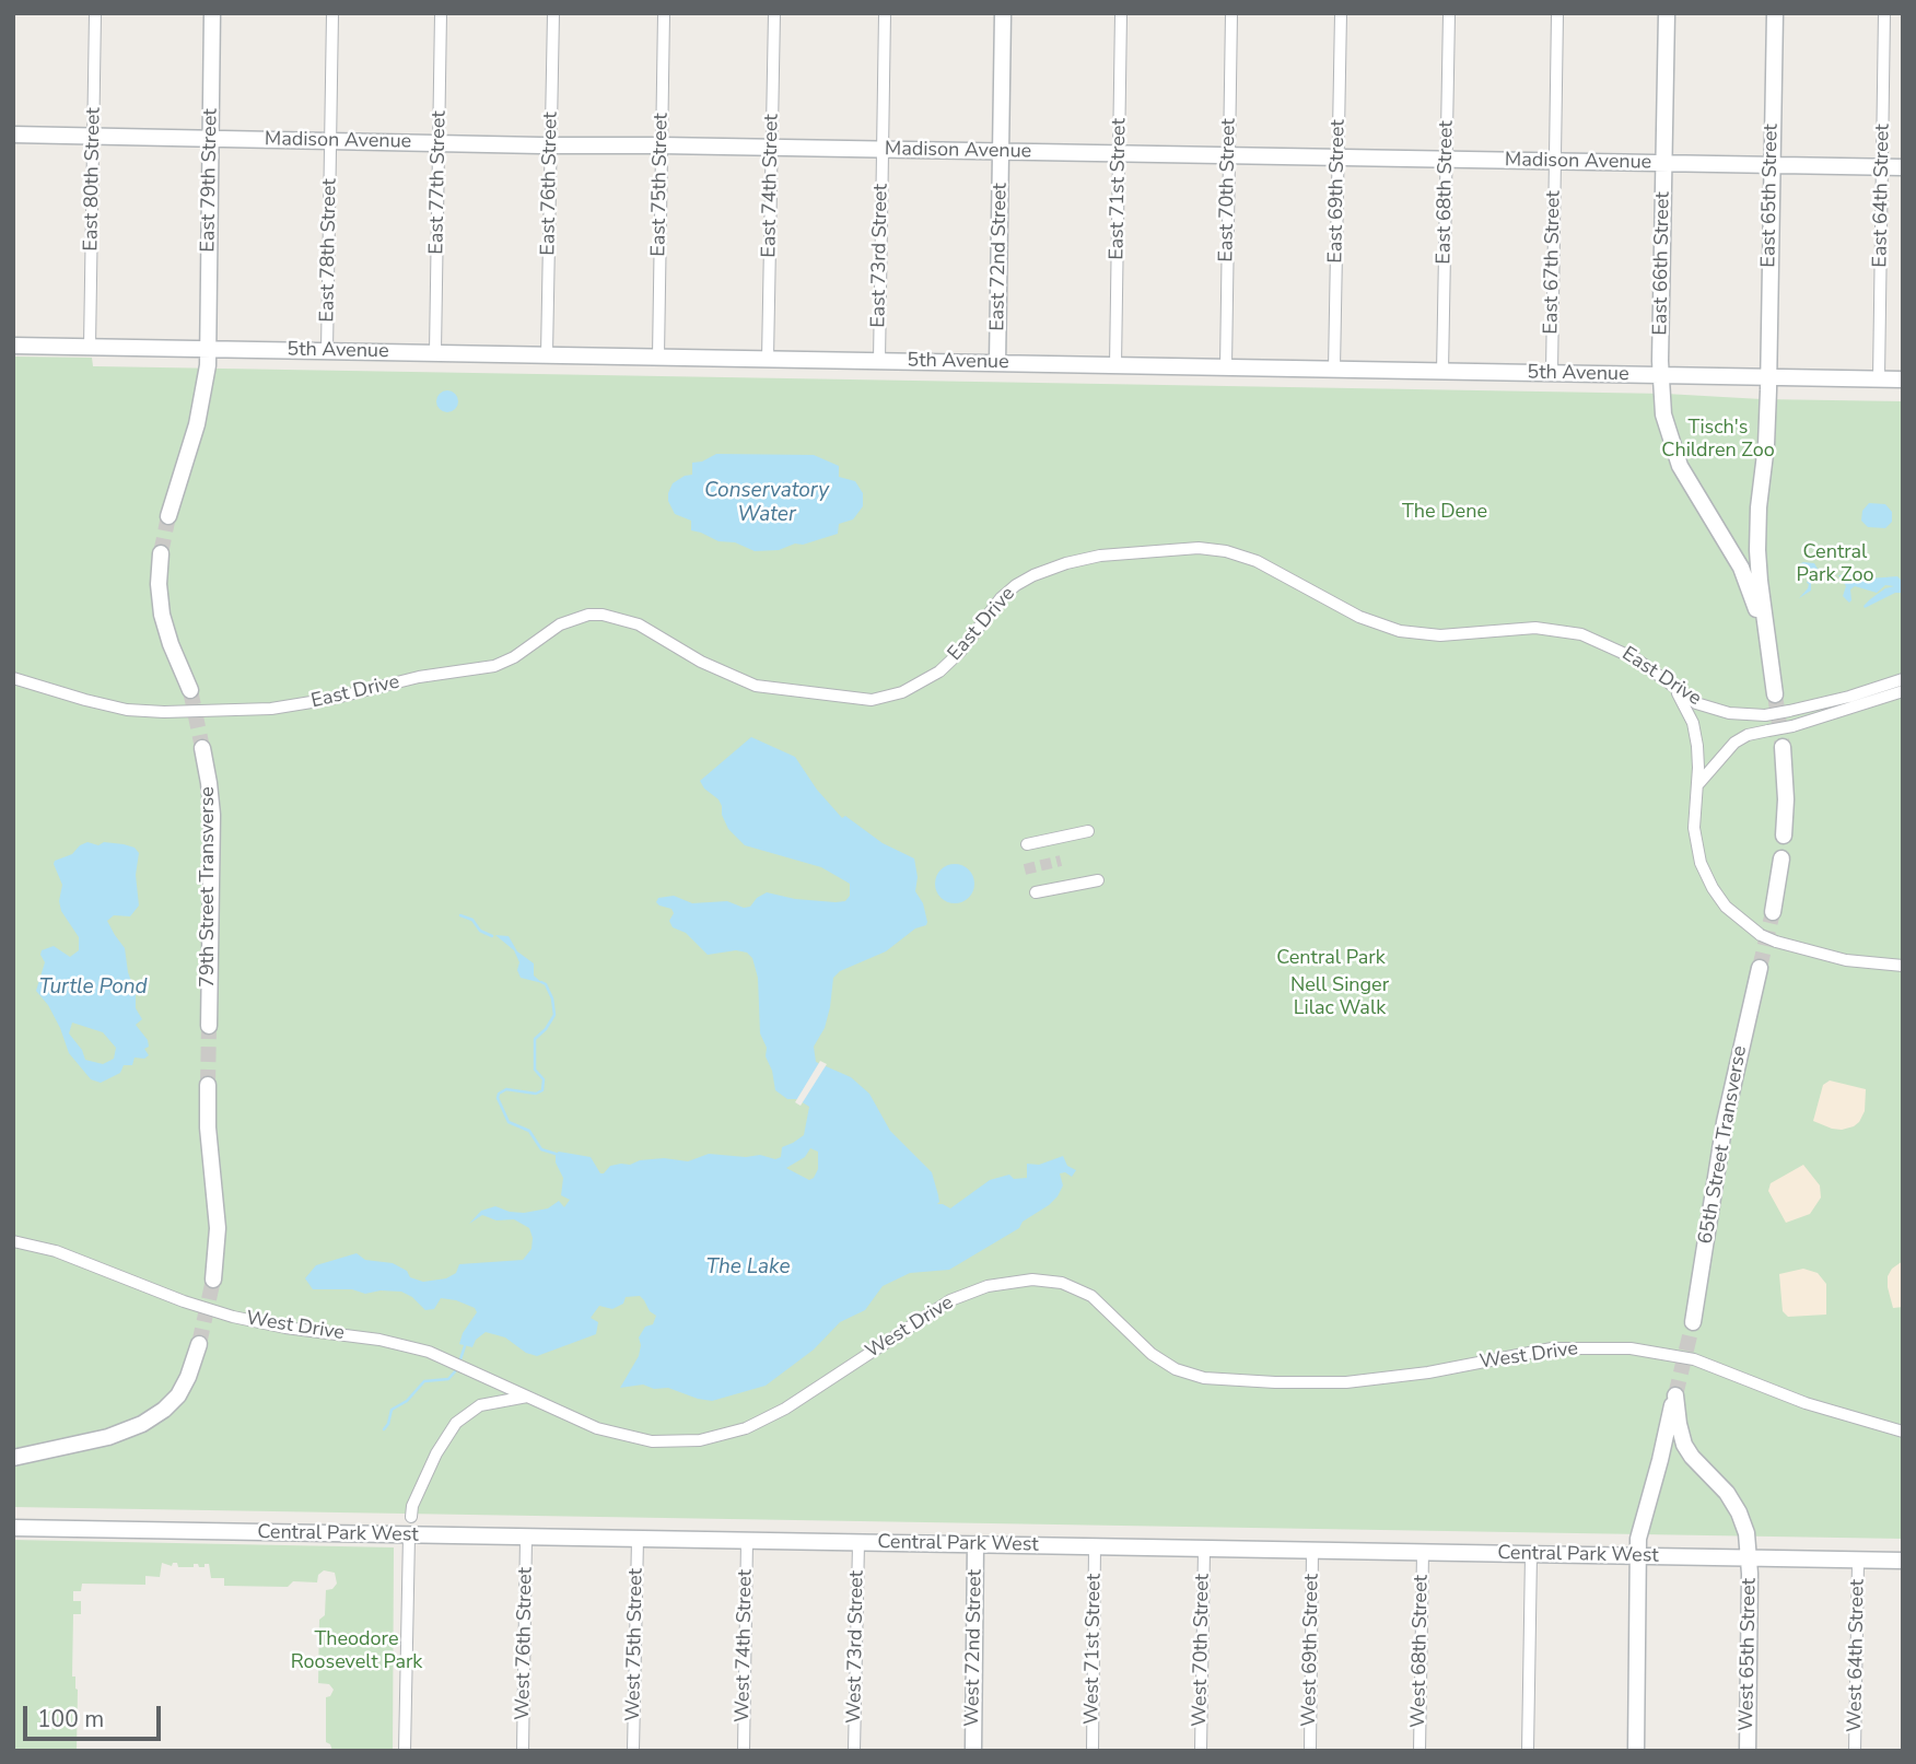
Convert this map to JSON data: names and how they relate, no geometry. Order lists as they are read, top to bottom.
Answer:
{
  "streets": {
    "main road": [
      "Madison Avenue",
      "East 79th Street",
      "East 65th Street",
      "East 72nd Street",
      "East 66th Street",
      "5th Avenue",
      "79th Street Transverse",
      "65th Street Transverse",
      "Central Park West",
      "West 72nd Street",
      "West 65th Street"
    ],
    "street": [
      "East 80th Street",
      "East 77th Street",
      "East 76th Street",
      "East 75th Street",
      "East 74th Street",
      "East 71st Street",
      "East 70th Street",
      "East 69th Street",
      "East 68th Street",
      "East 64th Street",
      "East 78th Street",
      "East 73rd Street",
      "East 67th Street",
      "East Drive",
      "West Drive",
      "West 76th Street",
      "West 75th Street",
      "West 74th Street",
      "West 73rd Street",
      "West 71st Street",
      "West 70th Street",
      "West 69th Street",
      "West 68th Street",
      "West 64th Street"
    ]
  },
  "crossings": [
    ["Madison Avenue", "East 80th Street"],
    ["Madison Avenue", "East 79th Street"],
    ["Madison Avenue", "East 77th Street"],
    ["Madison Avenue", "East 76th Street"],
    ["Madison Avenue", "East 75th Street"],
    ["Madison Avenue", "East 74th Street"],
    ["Madison Avenue", "East 71st Street"],
    ["Madison Avenue", "East 70th Street"],
    ["Madison Avenue", "East 69th Street"],
    ["Madison Avenue", "East 68th Street"],
    ["Madison Avenue", "East 65th Street"],
    ["Madison Avenue", "East 64th Street"],
    ["Madison Avenue", "East 78th Street"],
    ["Madison Avenue", "East 73rd Street"],
    ["Madison Avenue", "East 72nd Street"],
    ["Madison Avenue", "East 67th Street"],
    ["Madison Avenue", "East 66th Street"],
    ["East 80th Street", "5th Avenue"],
    ["East 79th Street", "5th Avenue"],
    ["East 77th Street", "5th Avenue"],
    ["East 76th Street", "5th Avenue"],
    ["East 75th Street", "5th Avenue"],
    ["East 74th Street", "5th Avenue"],
    ["East 71st Street", "5th Avenue"],
    ["East 70th Street", "5th Avenue"],
    ["East 69th Street", "5th Avenue"],
    ["East 68th Street", "5th Avenue"],
    ["East 65th Street", "5th Avenue"],
    ["East 64th Street", "5th Avenue"],
    ["East 78th Street", "5th Avenue"],
    ["East 73rd Street", "5th Avenue"],
    ["East 72nd Street", "5th Avenue"],
    ["East 67th Street", "5th Avenue"],
    ["East 66th Street", "5th Avenue"],
    ["Central Park West", "West 76th Street"],
    ["Central Park West", "West 75th Street"],
    ["Central Park West", "West 74th Street"],
    ["Central Park West", "West 73rd Street"],
    ["Central Park West", "West 72nd Street"],
    ["Central Park West", "West 71st Street"],
    ["Central Park West", "West 70th Street"],
    ["Central Park West", "West 69th Street"],
    ["Central Park West", "West 68th Street"],
    ["Central Park West", "West 65th Street"],
    ["Central Park West", "West 64th Street"]
  ],
  "water": ["Conservatory Water", "Turtle Pond", "The Lake"],
  "parks": [
    "Tisch's Children Zoo",
    "The Dene",
    "Central Park Zoo",
    "Central Park",
    "Nell Singer Lilac Walk",
    "Theodore Roosevelt Park"
  ],
  "scale_bar": "100 m"
}
